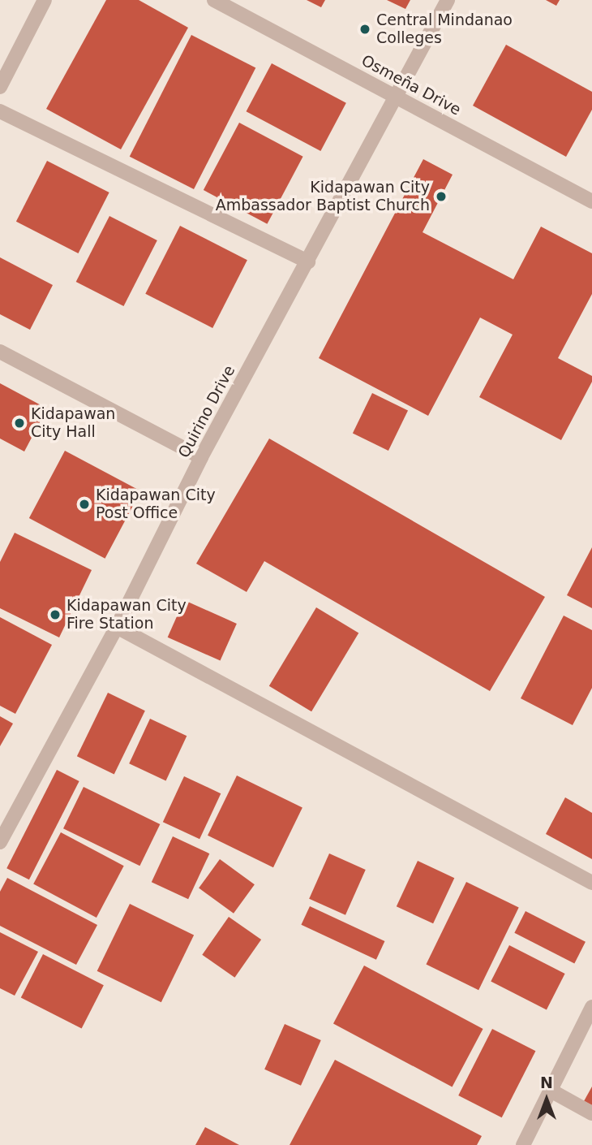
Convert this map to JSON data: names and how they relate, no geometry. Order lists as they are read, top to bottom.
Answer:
{
  "streets": {
    "street": ["Osmeña Drive", "Quirino Drive"]
  },
  "crossings": [
    ["Osmeña Drive", "Quirino Drive"]
  ],
  "places": [
    "Central Mindanao Colleges",
    "Kidapawan City Ambassador Baptist Church",
    "Kidapawan City Hall",
    "Kidapawan City Post Office",
    "Kidapawan City Fire Station"
  ],
  "north": "top"
}
